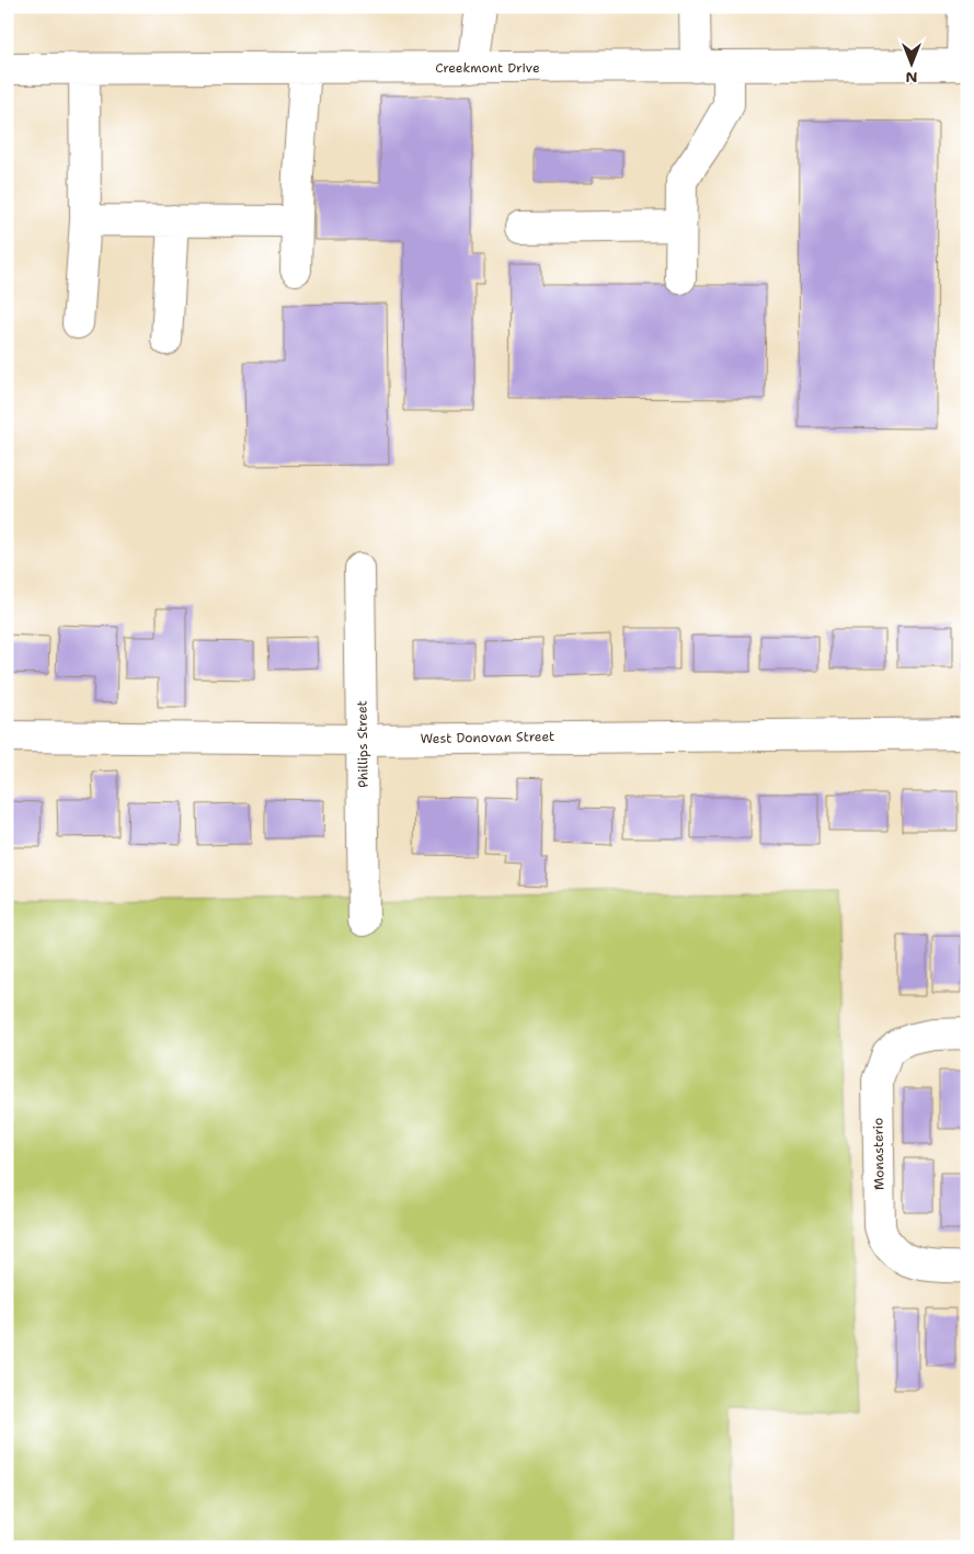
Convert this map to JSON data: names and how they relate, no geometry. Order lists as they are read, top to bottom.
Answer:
{
  "streets": {
    "street": [
      "Creekmont Drive",
      "West Donovan Street",
      "Phillips Street",
      "Monasterio"
    ]
  },
  "crossings": [
    ["West Donovan Street", "Phillips Street"]
  ],
  "north": "bottom"
}
